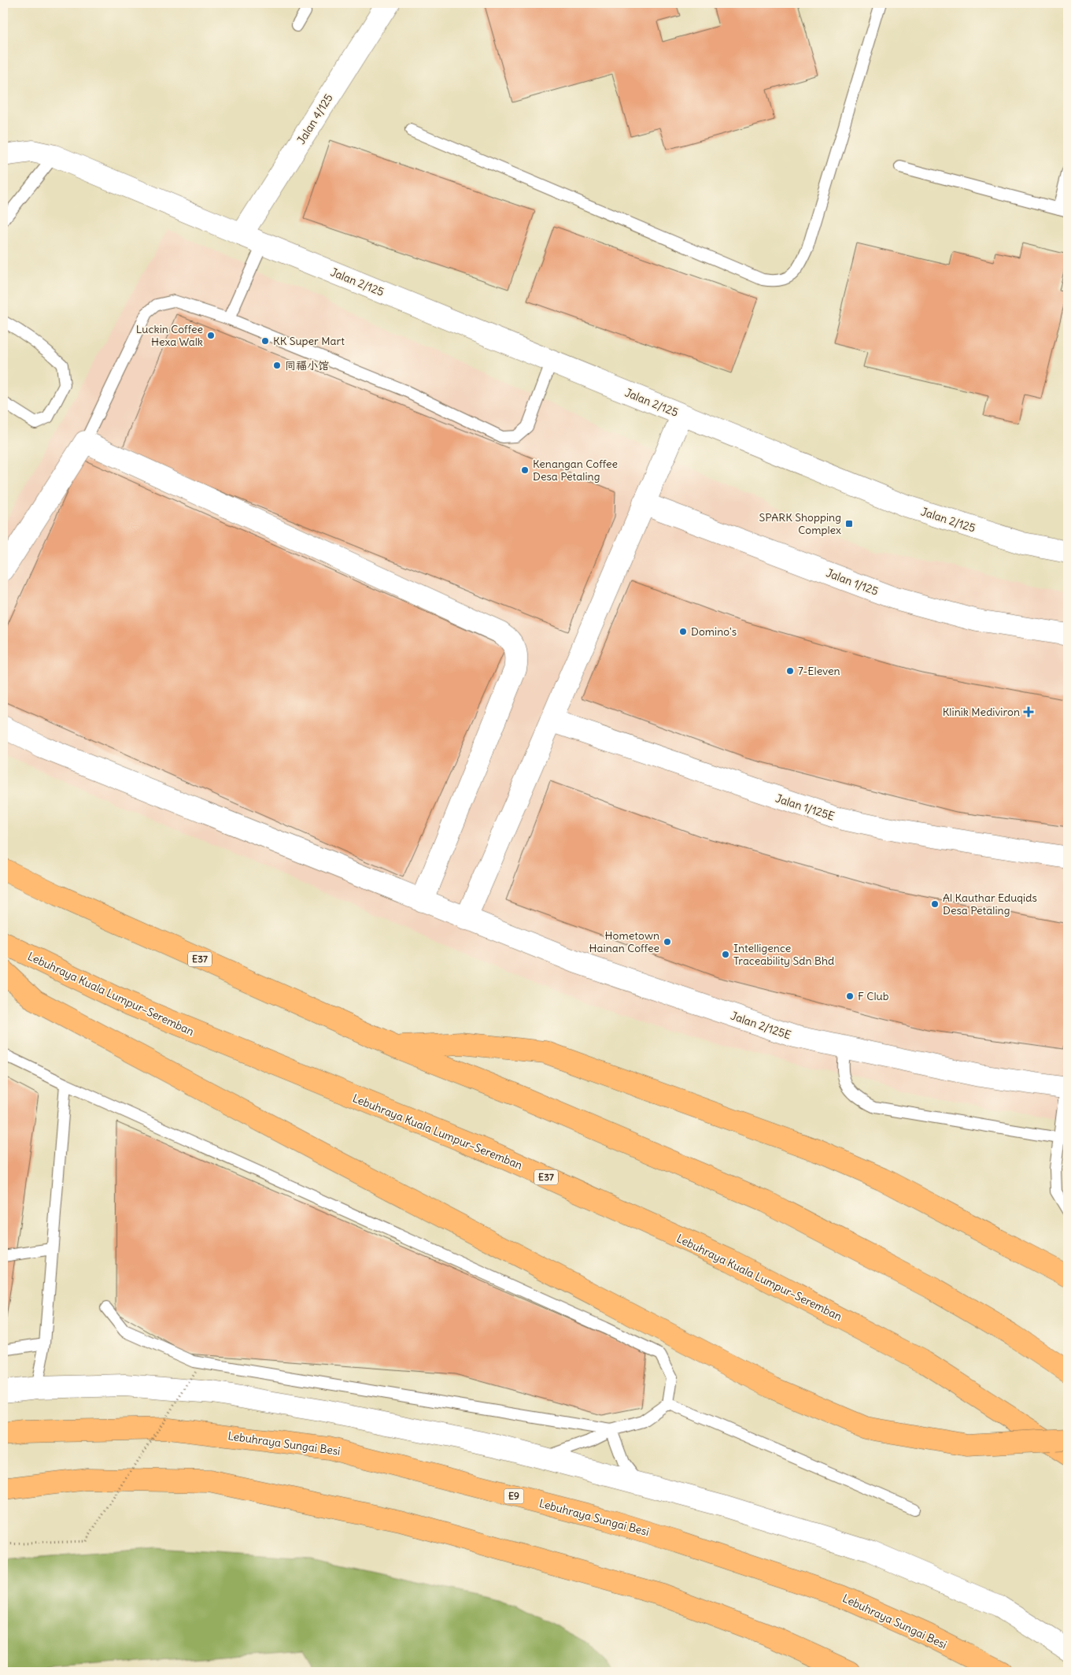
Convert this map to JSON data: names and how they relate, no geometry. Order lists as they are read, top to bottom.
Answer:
{
  "streets": {
    "highway": [
      "E37",
      "Lebuhraya Kuala Lumpur–Seremban",
      "Lebuhraya Sungai Besi",
      "E9"
    ],
    "street": [
      "Jalan 4/125",
      "Jalan 2/125",
      "Jalan 1/125",
      "Jalan 1/125E",
      "Jalan 2/125E"
    ]
  },
  "crossings": [
    ["Jalan 4/125", "Jalan 2/125"]
  ],
  "places": {
    "other": [
      "Luckin Coffee Hexa Walk",
      "KK Super Mart",
      "同福小馆",
      "Kenangan Coffee Desa Petaling",
      "Domino's",
      "7-Eleven",
      "Al Kauthar Eduqids Desa Petaling",
      "Hometown Hainan Coffee",
      "Intelligence Traceability Sdn Bhd",
      "F Club"
    ],
    "transit": ["SPARK Shopping Complex"],
    "health": ["Klinik Mediviron"]
  }
}
